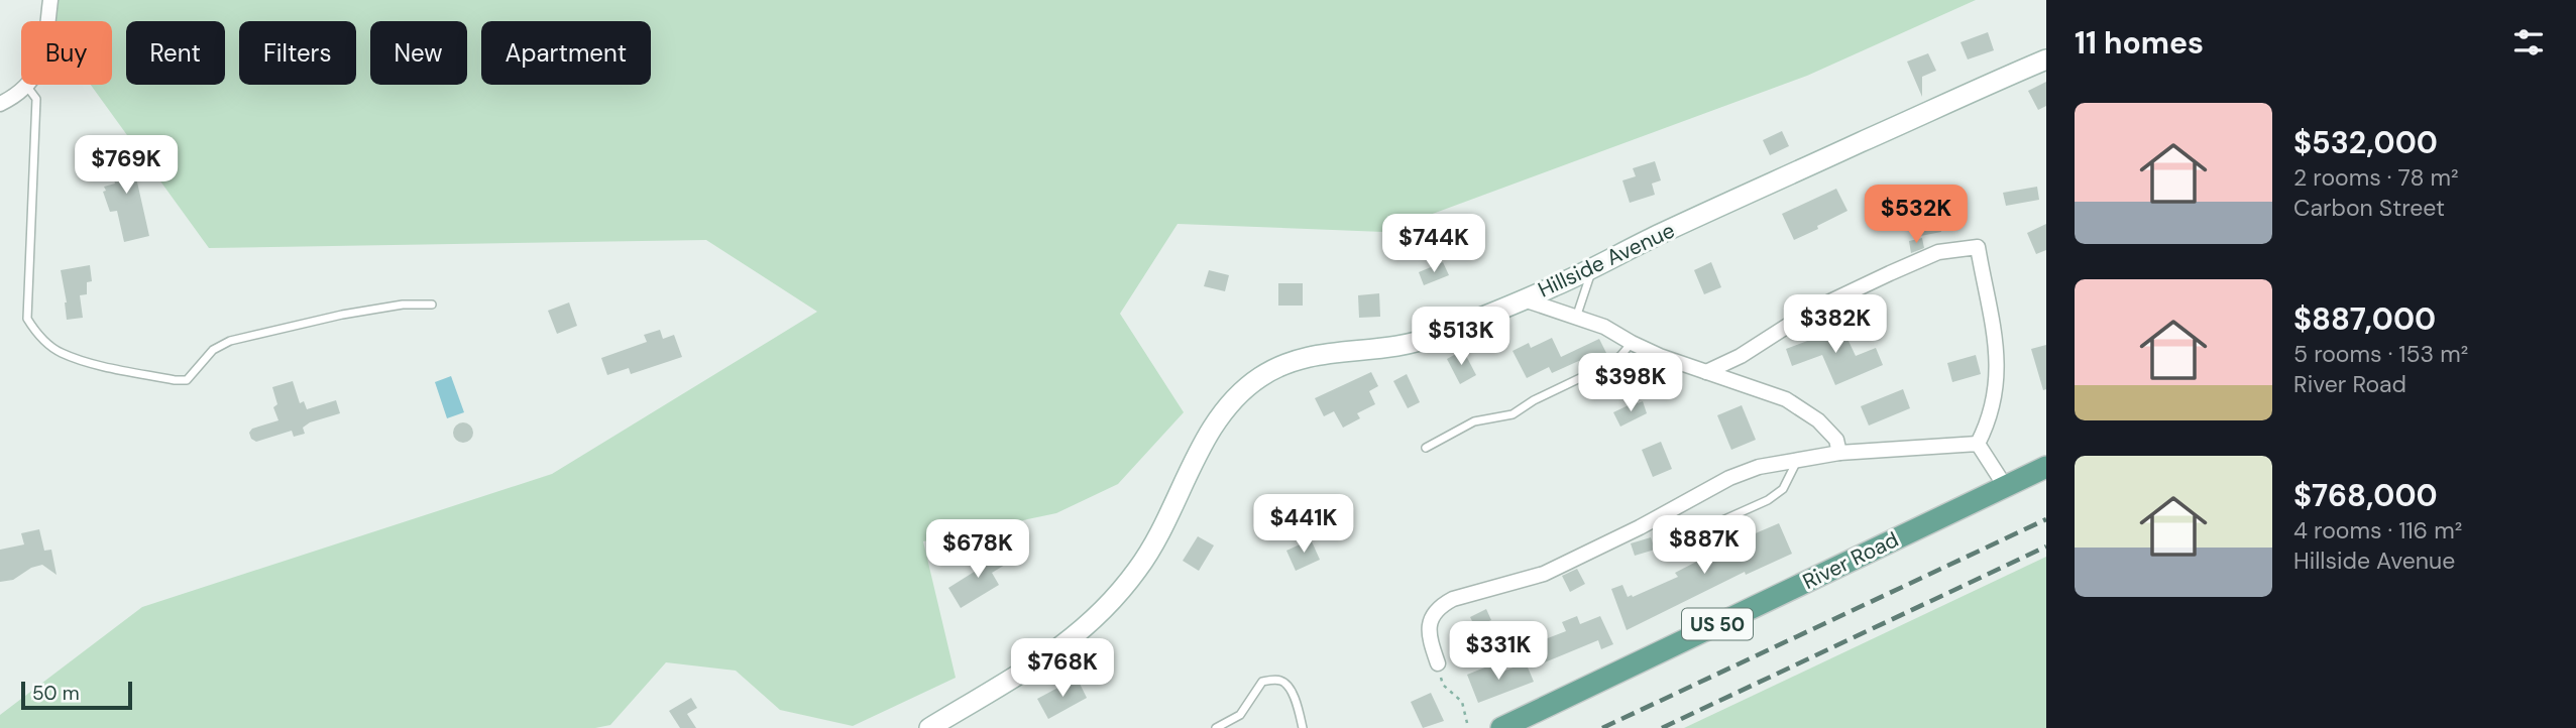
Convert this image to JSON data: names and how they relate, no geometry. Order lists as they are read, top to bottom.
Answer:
{
  "streets": {
    "main road": ["River Road", "US 50"],
    "street": ["Hillside Avenue"]
  },
  "scale_bar": "50 m",
  "page": {
    "heading": "11 homes",
    "chip": [
      "Buy",
      "Rent",
      "Filters",
      "New",
      "Apartment"
    ],
    "list": [
      {
        "name": "$532,000",
        "note": "2 rooms · 78 m² · Carbon Street"
      },
      {
        "name": "$887,000",
        "note": "5 rooms · 153 m² · River Road"
      },
      {
        "name": "$768,000",
        "note": "4 rooms · 116 m² · Hillside Avenue"
      }
    ],
    "price": [
      "$769K",
      "$532K",
      "$744K",
      "$382K",
      "$513K",
      "$398K",
      "$441K",
      "$887K",
      "$678K",
      "$331K",
      "$768K"
    ],
    "scale": "50 m"
  }
}
